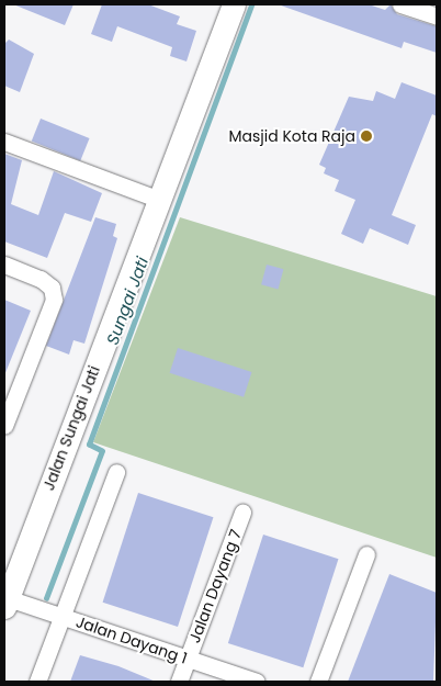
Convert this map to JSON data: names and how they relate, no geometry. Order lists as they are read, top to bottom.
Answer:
{
  "streets": {
    "main road": ["Jalan Sungai Jati"],
    "street": ["Jalan Dayang 7", "Jalan Dayang 1"]
  },
  "crossings": [
    ["Jalan Sungai Jati", "Jalan Dayang 1"],
    ["Jalan Dayang 7", "Jalan Dayang 1"]
  ],
  "water": ["Sungai Jati"],
  "places": ["Masjid Kota Raja"]
}
